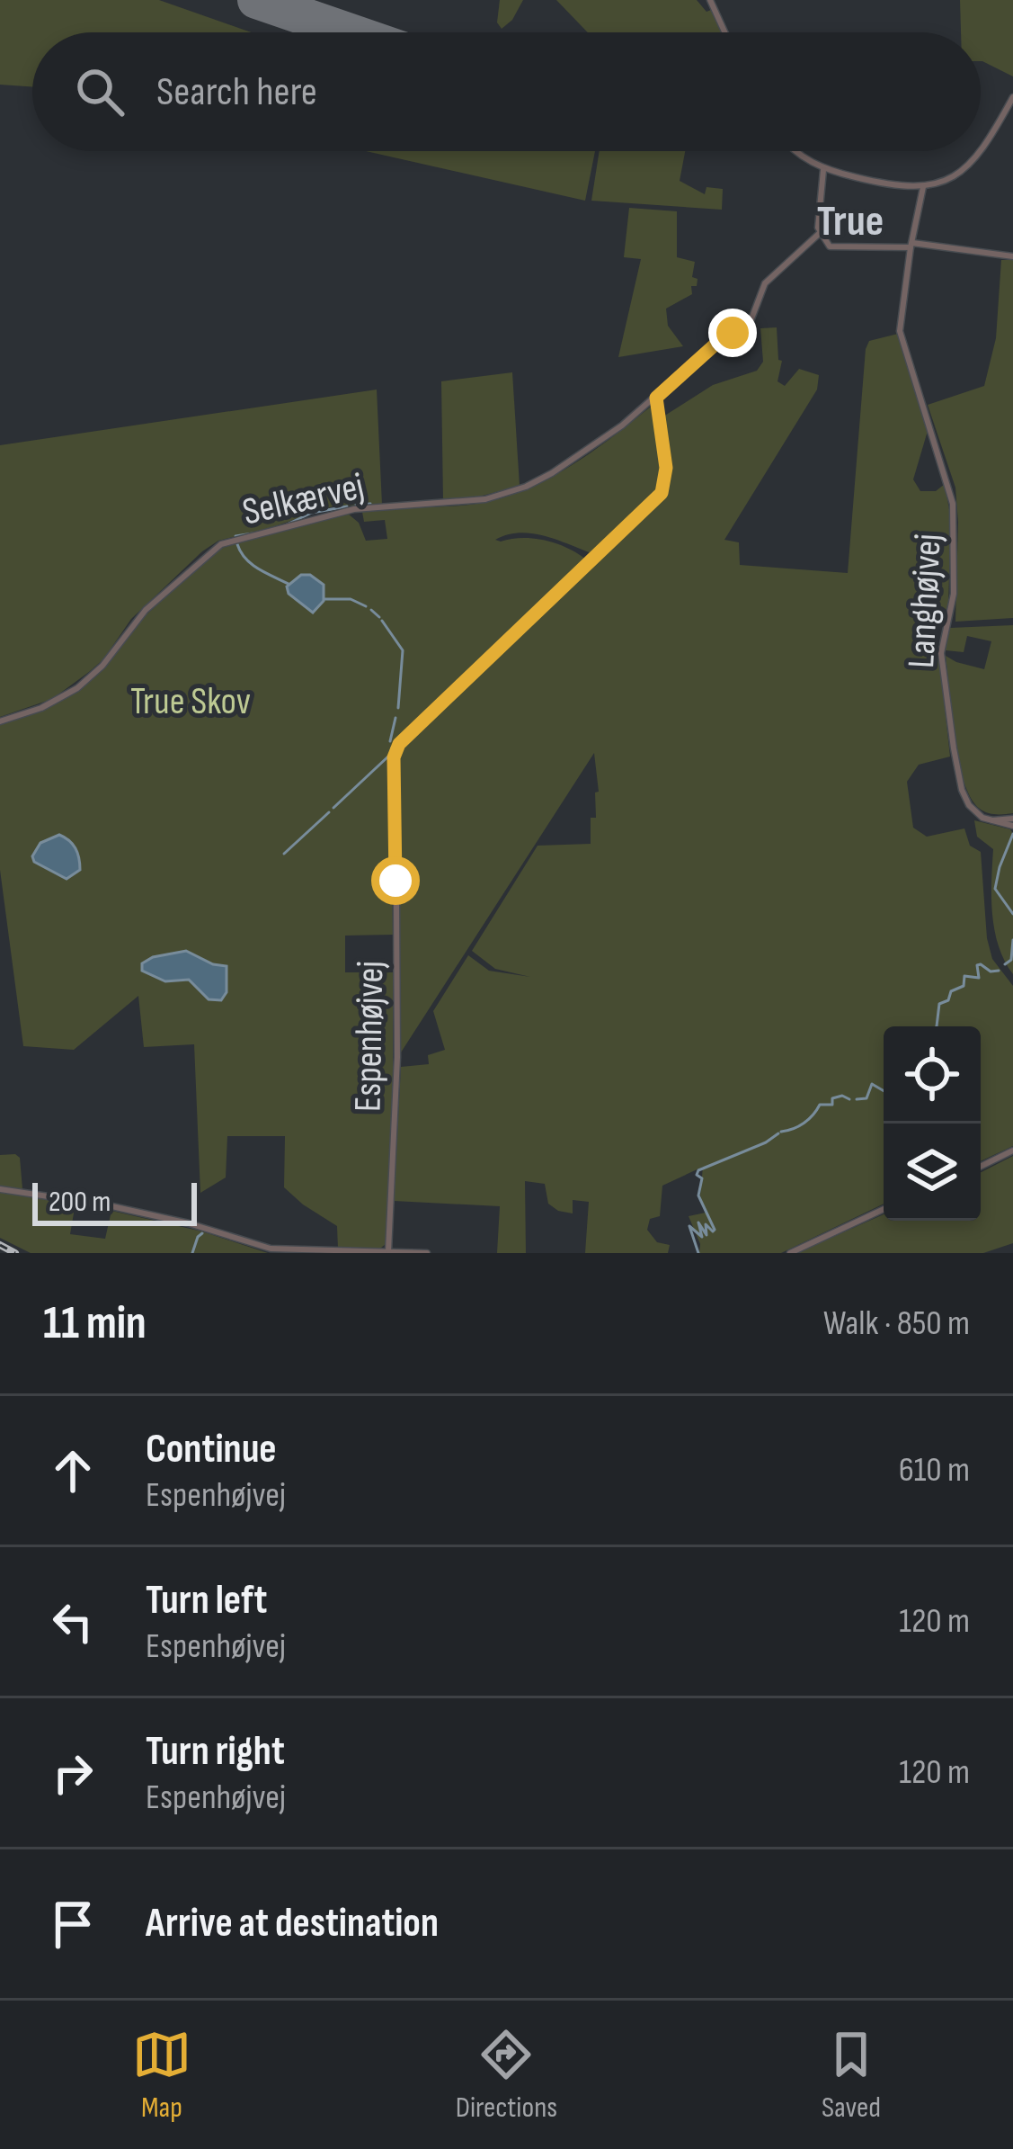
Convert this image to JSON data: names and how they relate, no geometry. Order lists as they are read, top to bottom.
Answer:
{
  "streets": {
    "street": ["Selkærvej", "Langhøjvej", "Espenhøjvej"]
  },
  "crossings": [
    ["Selkærvej", "Espenhøjvej"]
  ],
  "districts": ["True"],
  "parks": ["True Skov"],
  "scale_bar": "200 m",
  "page": {
    "search": "Search here",
    "scale": "200 m",
    "heading": ["11 min", "Walk · 850 m"],
    "list": [
      ["Continue", "Espenhøjvej", "610 m"],
      ["Turn left", "Espenhøjvej", "120 m"],
      ["Turn right", "Espenhøjvej", "120 m"],
      "Arrive at destination"
    ],
    "nav": ["Map", "Directions", "Saved"]
  }
}
